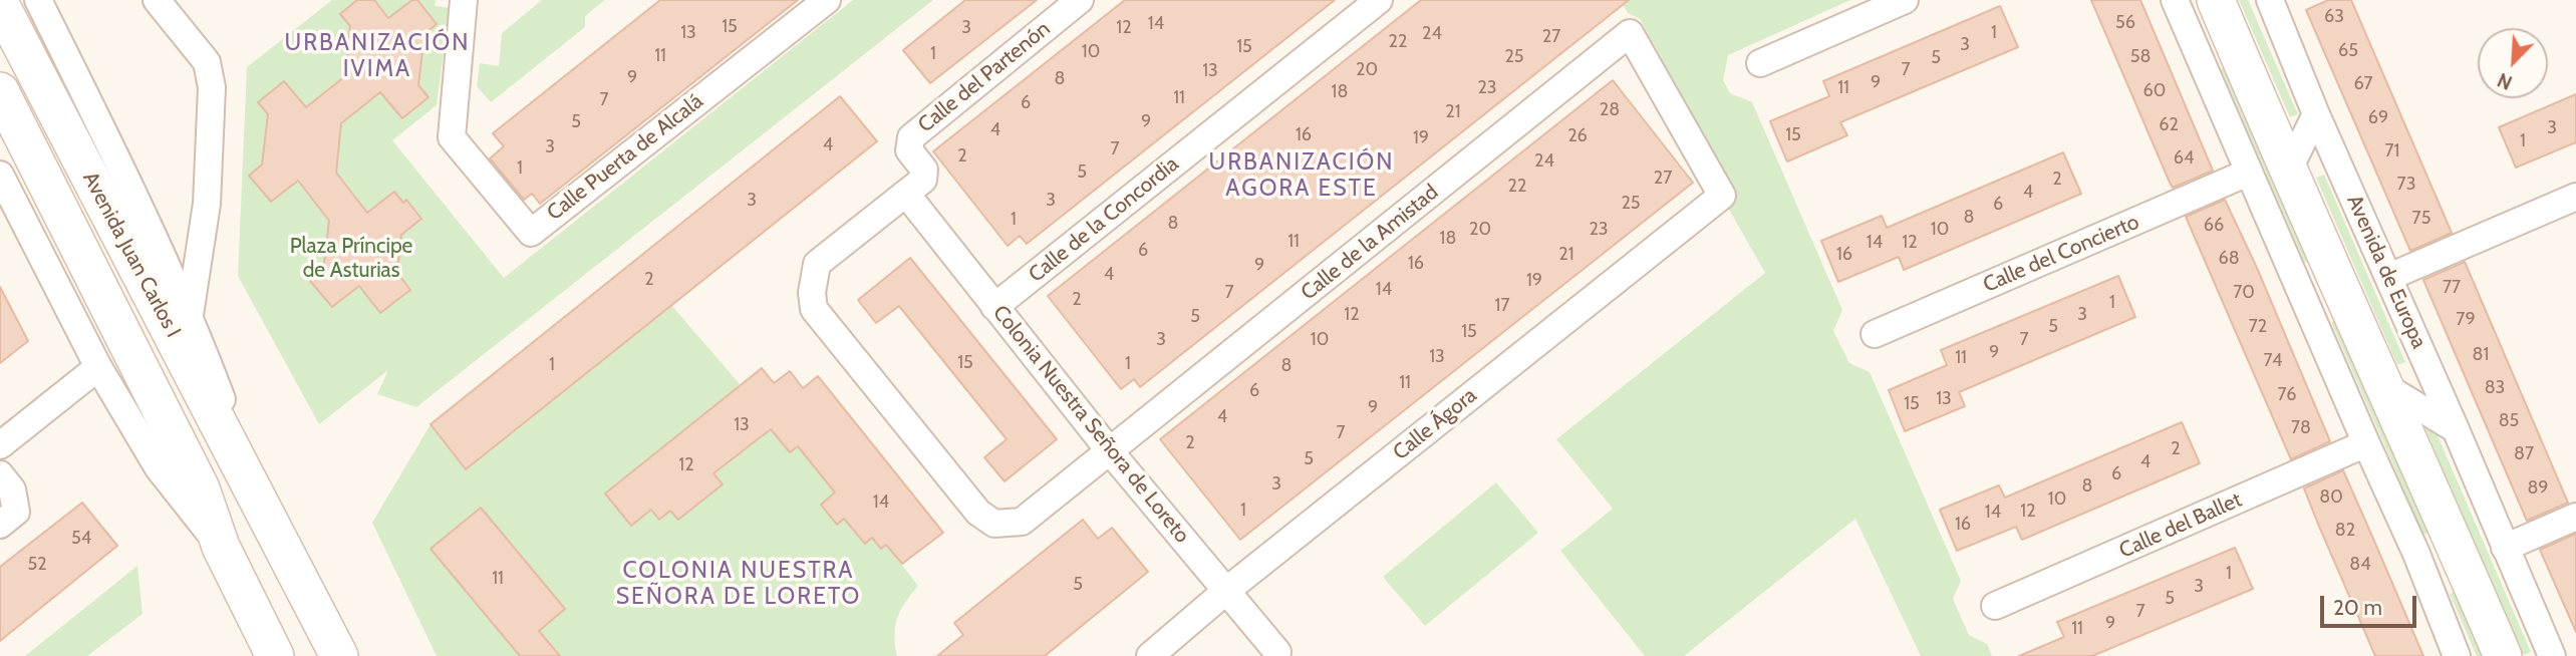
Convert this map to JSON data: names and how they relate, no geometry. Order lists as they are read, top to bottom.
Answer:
{
  "streets": {
    "main road": ["Avenida Juan Carlos I"],
    "street": [
      "Calle del Partenón",
      "Calle Puerta de Alcalá",
      "Calle de la Concordia",
      "Calle de la Amistad",
      "Calle del Concierto",
      "Avenida de Europa",
      "Colonia Nuestra Señora de Loreto",
      "Calle Ágora",
      "Calle del Ballet"
    ]
  },
  "crossings": [
    ["Calle del Partenón", "Calle de la Amistad"],
    ["Calle del Partenón", "Colonia Nuestra Señora de Loreto"],
    ["Calle de la Concordia", "Colonia Nuestra Señora de Loreto"],
    ["Calle de la Amistad", "Colonia Nuestra Señora de Loreto"],
    ["Calle de la Amistad", "Calle Ágora"],
    ["Colonia Nuestra Señora de Loreto", "Calle Ágora"]
  ],
  "districts": ["URBANIZACIÓN IVIMA", "URBANIZACIÓN AGORA ESTE", "COLONIA NUESTRA SEÑORA DE LORETO"],
  "parks": ["Plaza Príncipe de Asturias"],
  "house_numbers": [
    "63",
    "56",
    "14",
    "15",
    "3",
    "12",
    "13",
    "1",
    "24",
    "27",
    "22",
    "3",
    "15",
    "65",
    "10",
    "1",
    "11",
    "25",
    "58",
    "5",
    "20",
    "7",
    "13",
    "9",
    "8",
    "9",
    "67",
    "23",
    "11",
    "60",
    "18",
    "11",
    "7",
    "6",
    "28",
    "21",
    "69",
    "5",
    "9",
    "62",
    "3",
    "4",
    "16",
    "15",
    "26",
    "19",
    "1",
    "4",
    "3",
    "7",
    "71",
    "2",
    "64",
    "24",
    "1",
    "5",
    "27",
    "2",
    "73",
    "22",
    "4",
    "3",
    "3",
    "25",
    "6",
    "8",
    "75",
    "1",
    "8",
    "66",
    "20",
    "23",
    "10",
    "18",
    "11",
    "14",
    "12",
    "6",
    "21",
    "16",
    "68",
    "16",
    "9",
    "4",
    "2",
    "19",
    "77",
    "14",
    "7",
    "70",
    "2",
    "1",
    "17",
    "12",
    "3",
    "5",
    "79",
    "5",
    "72",
    "15",
    "3",
    "10",
    "7",
    "9",
    "81",
    "13",
    "11",
    "74",
    "15",
    "1",
    "1",
    "8",
    "11",
    "83",
    "6",
    "76",
    "13",
    "15",
    "9",
    "4",
    "85",
    "13",
    "78",
    "7",
    "2",
    "2",
    "87",
    "5",
    "4",
    "12",
    "6",
    "3",
    "8",
    "89",
    "80",
    "10",
    "14",
    "1",
    "12",
    "14",
    "16",
    "82",
    "54",
    "52",
    "84",
    "1",
    "11",
    "5",
    "3",
    "5",
    "7",
    "9",
    "11"
  ],
  "scale_bar": "20 m",
  "north": "bottom left"
}
